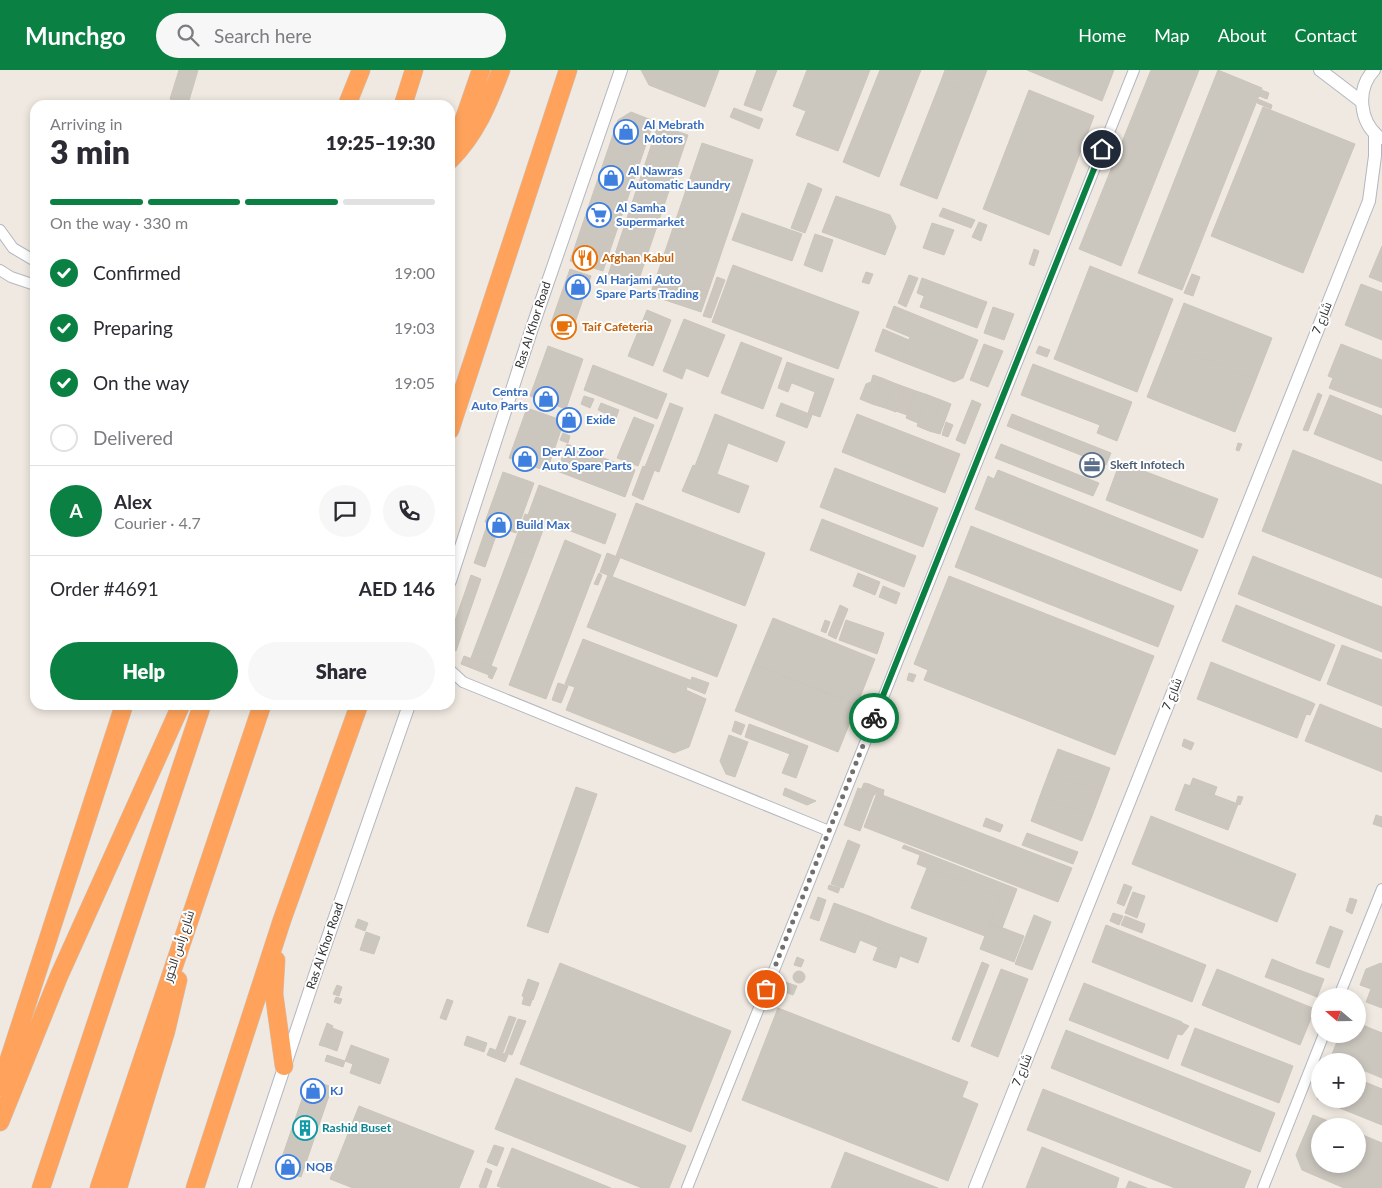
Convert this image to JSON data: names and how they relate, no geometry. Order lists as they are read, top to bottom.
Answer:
{
  "streets": {
    "highway": ["شارع رأس الخور"],
    "street": ["شارع 7", "Ras Al Khor Road"]
  },
  "places": {
    "shop": [
      "Al Mebrath Motors",
      "Al Nawras Automatic Laundry",
      "Al Harjami Auto Spare Parts Trading",
      "Centra Auto Parts",
      "Exide",
      "Der Al Zoor Auto Spare Parts",
      "Build Max",
      "KJ",
      "NQB"
    ],
    "supermarket": ["Al Samha Supermarket"],
    "restaurant": ["Afghan Kabul"],
    "cafe": ["Taif Cafeteria"],
    "office": ["Skeft Infotech"],
    "building": ["Rashid Buset"]
  },
  "north": "left",
  "page": {
    "header": "Munchgo",
    "search": "Search here",
    "nav": [
      "Home",
      "Map",
      "About",
      "Contact"
    ],
    "heading": ["3 min", "Arriving in", "19:25–19:30"],
    "panel": [
      "Alex",
      "Courier · 4.7",
      "Order #4691",
      "AED 146"
    ],
    "bar": "On the way · 330 m",
    "list": [
      ["Confirmed", "19:00"],
      ["Preparing", "19:03"],
      ["On the way", "19:05"],
      "Delivered"
    ],
    "round": "A",
    "buttons": ["Help", "Share"],
    "map_buttons": ["+", "−"]
  }
}
